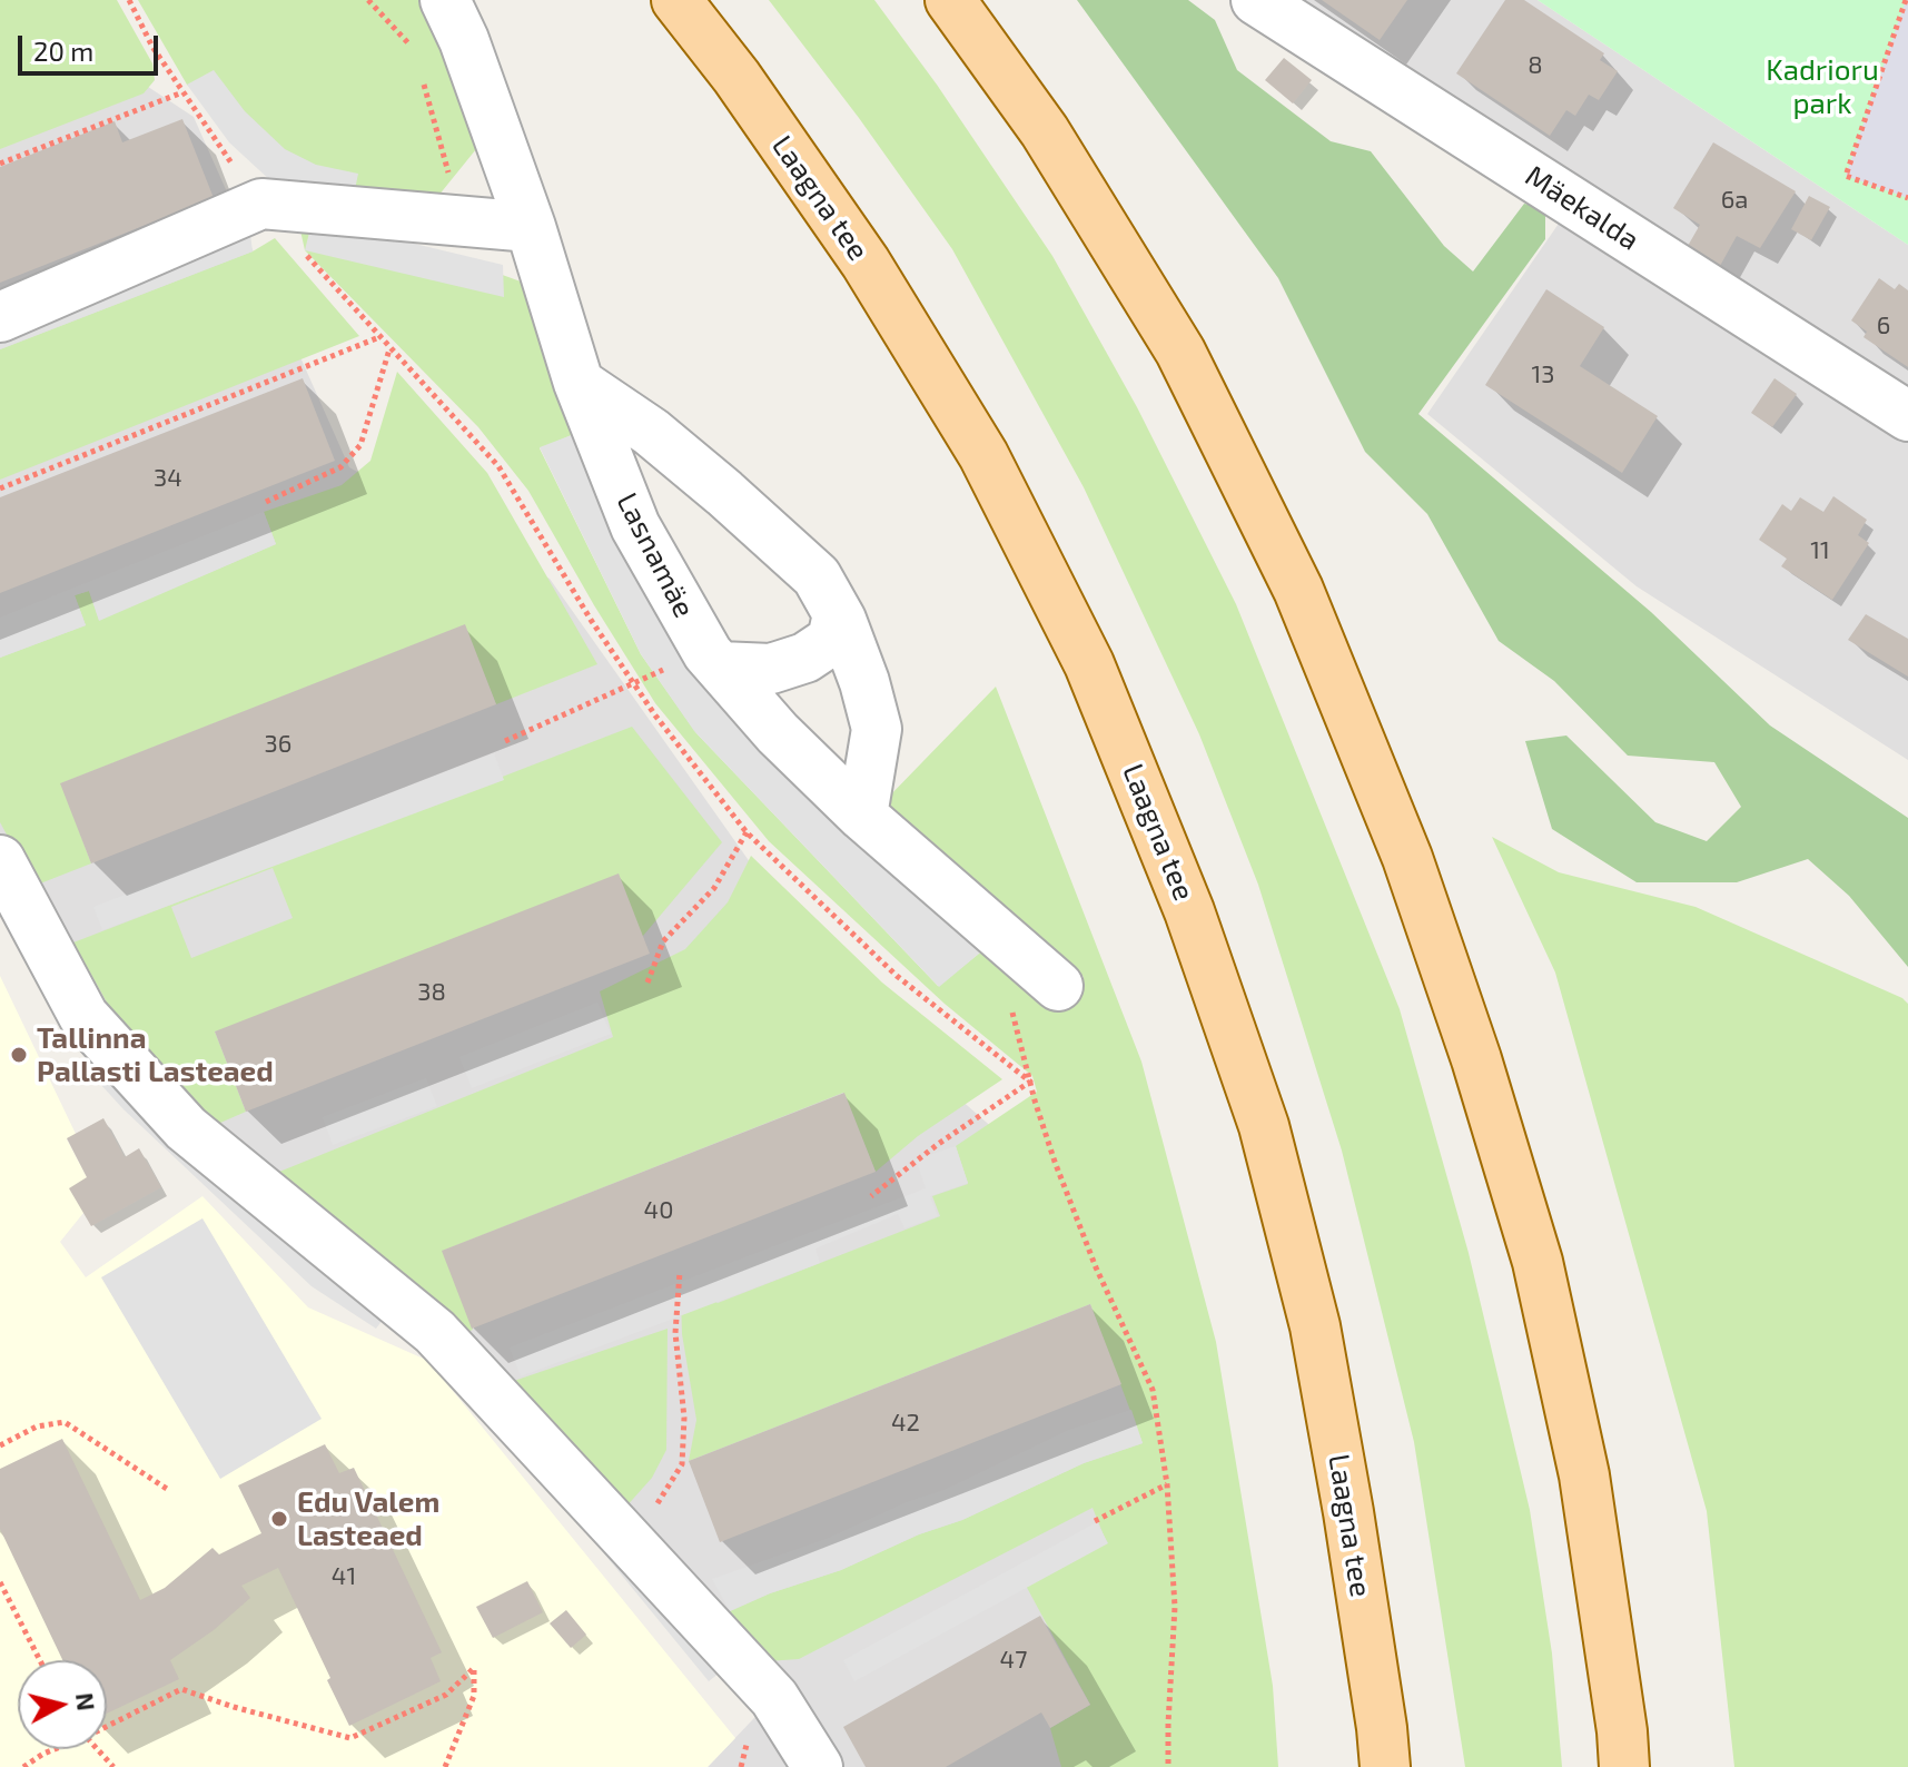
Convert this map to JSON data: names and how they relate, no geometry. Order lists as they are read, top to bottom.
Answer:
{
  "streets": {
    "main road": ["Laagna tee"],
    "street": ["Mäekalda", "Lasnamäe"]
  },
  "parks": ["Kadrioru park"],
  "places": ["Tallinna Pallasti Lasteaed", "Edu Valem Lasteaed"],
  "house_numbers": [
    "8",
    "6a",
    "6",
    "13",
    "34",
    "11",
    "36",
    "38",
    "40",
    "42",
    "41",
    "47"
  ],
  "scale_bar": "20 m",
  "north": "right"
}
